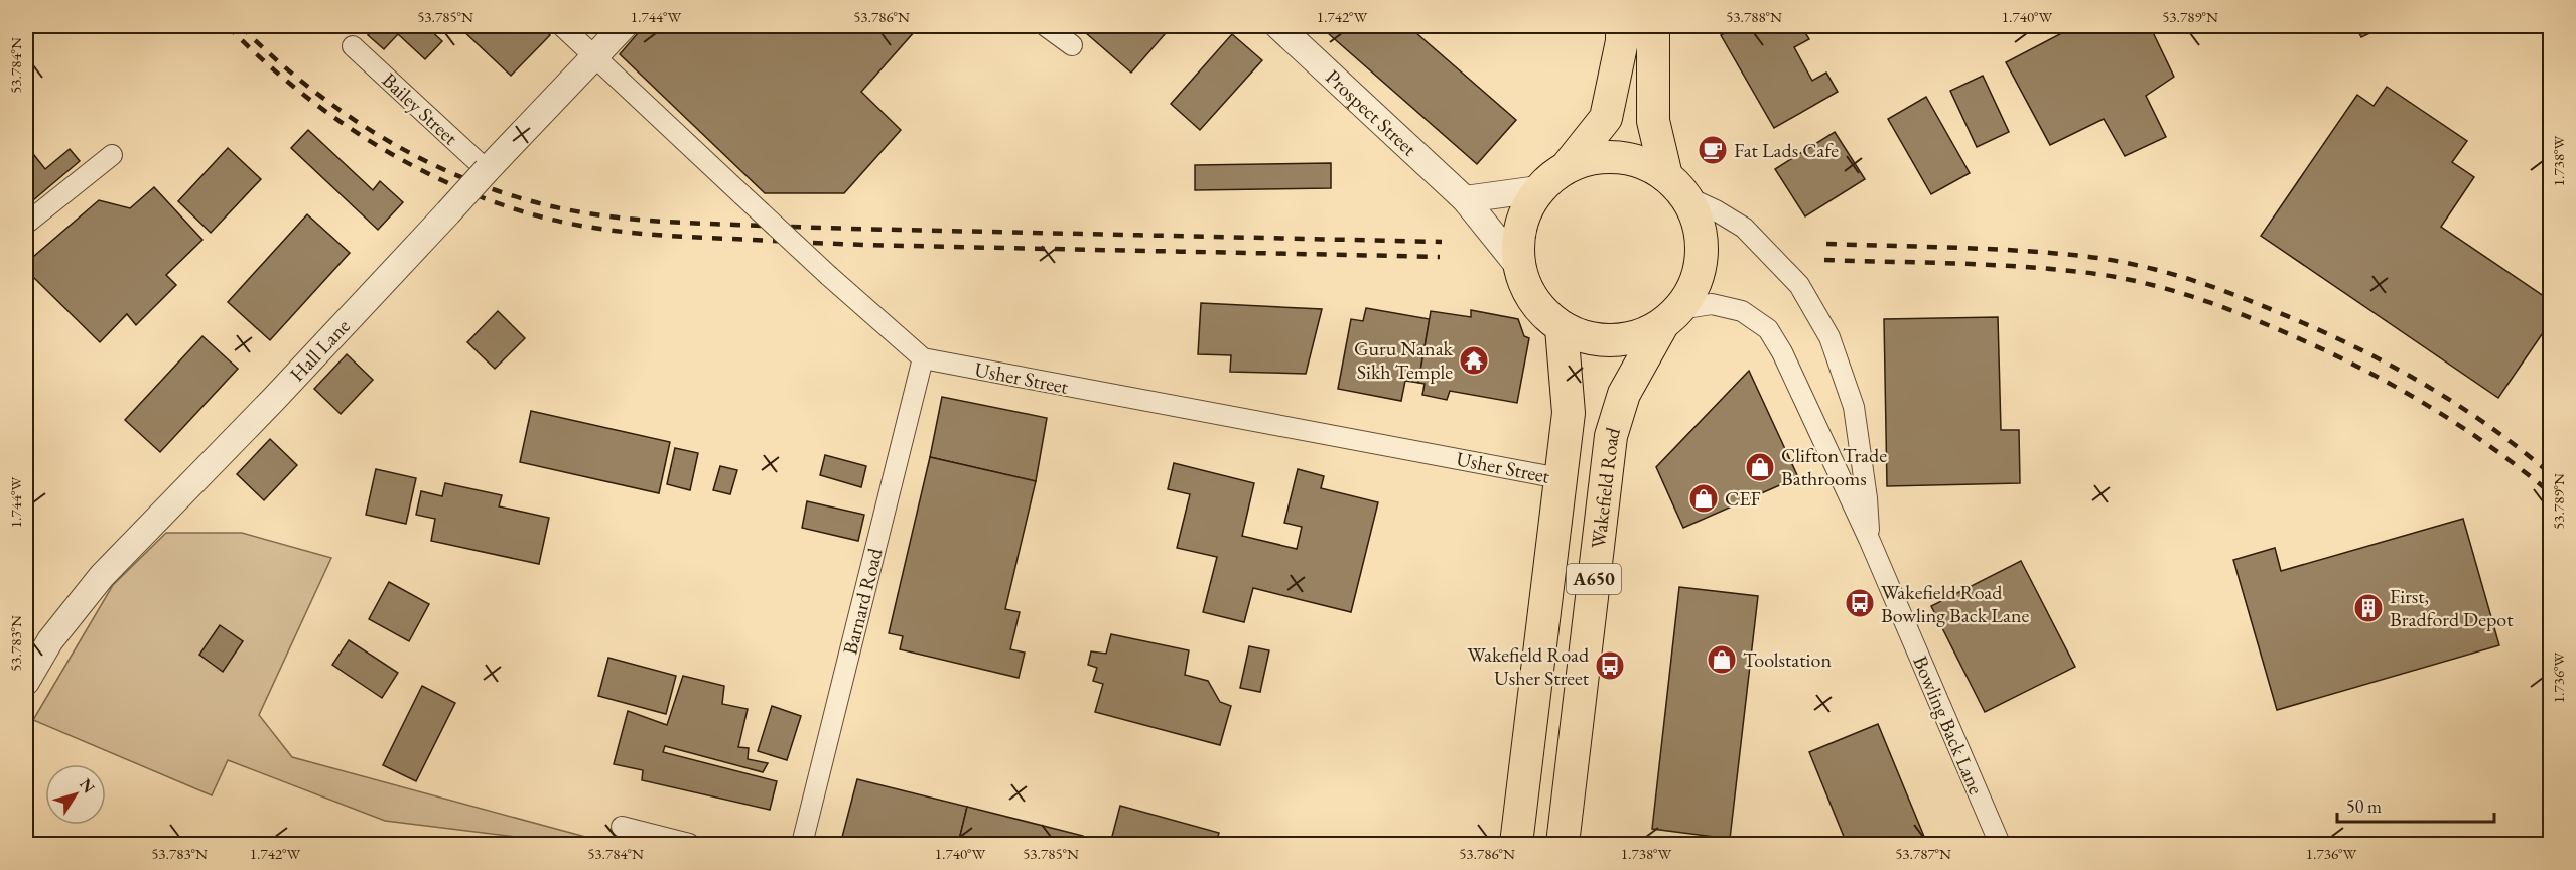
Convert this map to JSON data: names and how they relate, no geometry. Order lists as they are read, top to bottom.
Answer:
{
  "streets": {
    "main road": ["Wakefield Road", "A650"],
    "street": [
      "Bailey Street",
      "Prospect Street",
      "Hall Lane",
      "Usher Street",
      "Barnard Road",
      "Bowling Back Lane"
    ]
  },
  "crossings": [
    ["Bailey Street", "Hall Lane"],
    ["Prospect Street", "Wakefield Road"],
    ["Prospect Street", "A650"],
    ["Prospect Street", "Bowling Back Lane"],
    ["Usher Street", "A650"],
    ["Usher Street", "Barnard Road"],
    ["Wakefield Road", "A650"],
    ["Wakefield Road", "Bowling Back Lane"],
    ["A650", "Bowling Back Lane"]
  ],
  "places": {
    "cafe": ["Fat Lads Cafe"],
    "temple": ["Guru Nanak Sikh Temple"],
    "shop": ["Clifton Trade Bathrooms", "CEF", "Toolstation"],
    "bus stop": ["Wakefield Road Bowling Back Lane", "Wakefield Road Usher Street"],
    "building": ["First, Bradford Depot"]
  },
  "scale_bar": "50 m",
  "north": "top right",
  "coordinates": [
    "53.785°N",
    "1.744°W",
    "53.786°N",
    "1.742°W",
    "53.788°N",
    "1.740°W",
    "53.789°N",
    "53.784°N",
    "1.738°W",
    "53.783°N",
    "1.736°W",
    "53.787°N"
  ]
}
